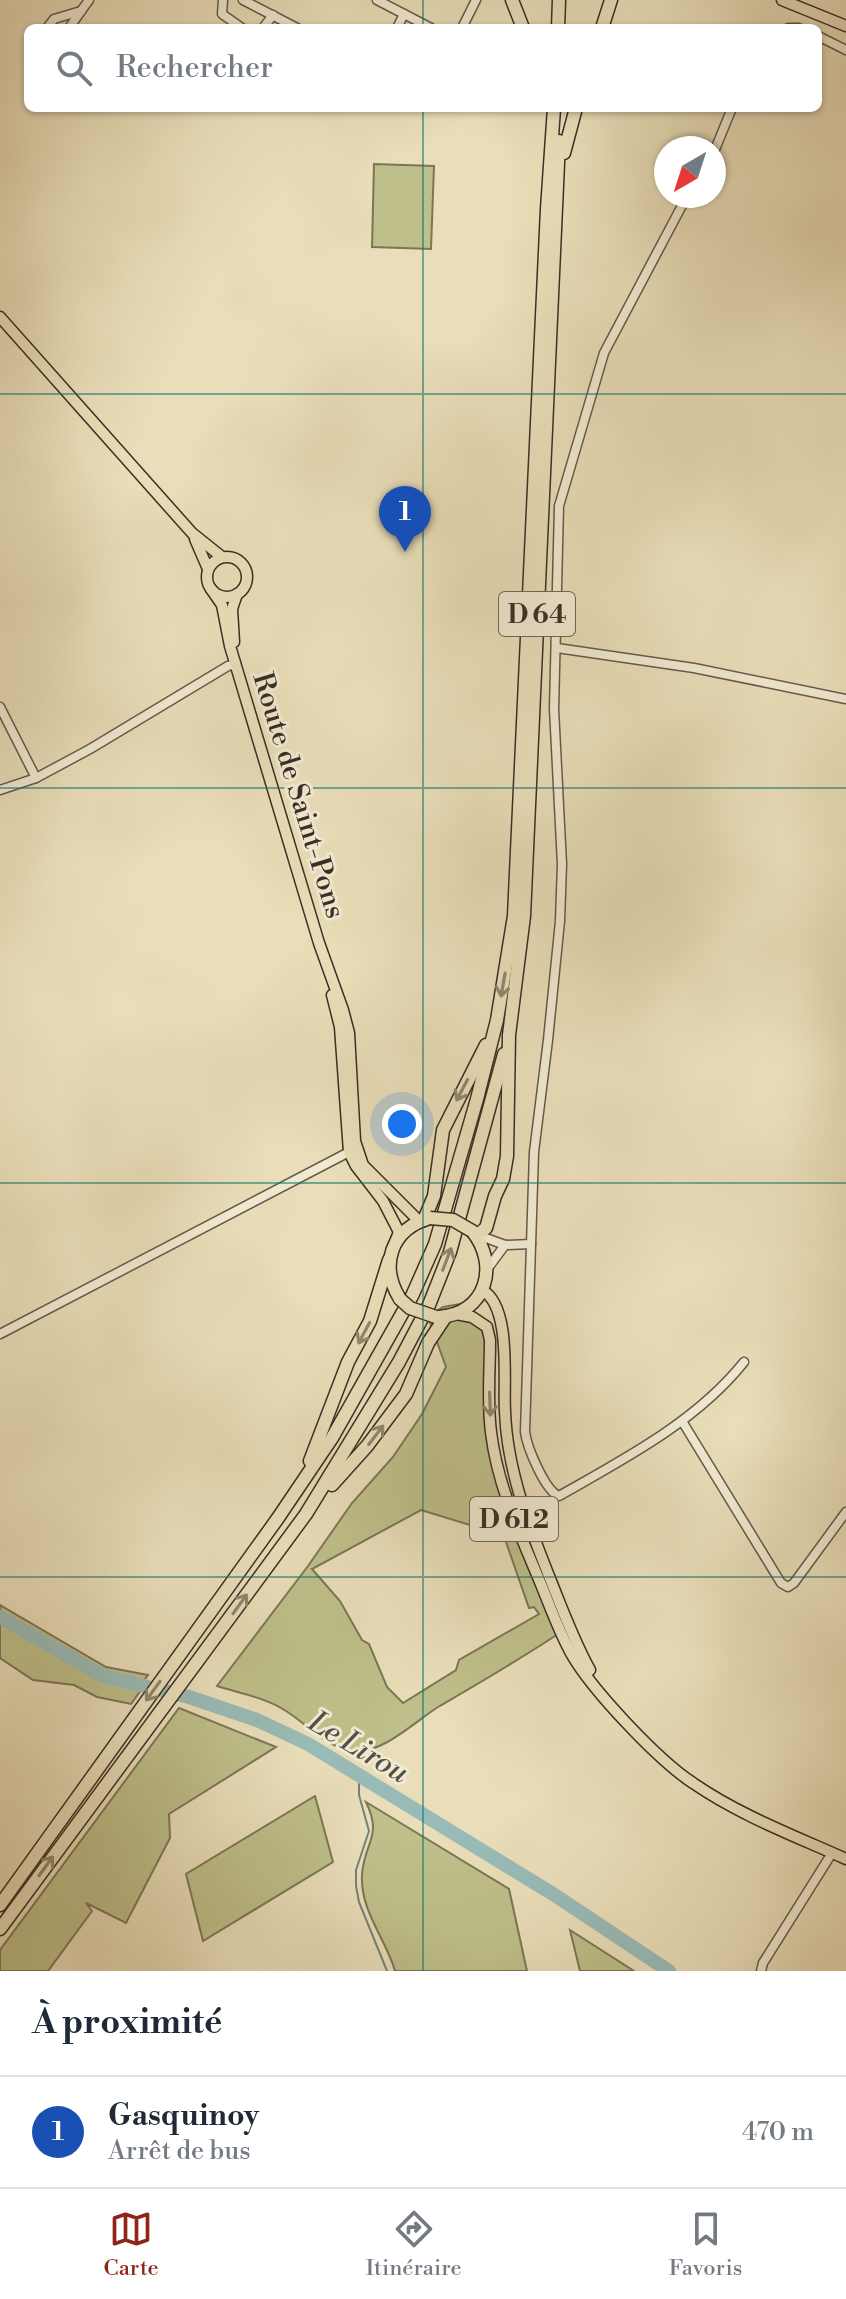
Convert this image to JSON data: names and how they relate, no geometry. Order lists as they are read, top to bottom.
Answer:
{
  "streets": {
    "highway": ["D 64"],
    "main road": ["Route de Saint-Pons", "D 612"]
  },
  "crossings": [
    ["D 64", "Route de Saint-Pons"],
    ["D 64", "D 612"],
    ["Route de Saint-Pons", "D 612"]
  ],
  "water": ["Le Lirou"],
  "north": "bottom left",
  "page": {
    "search": "Rechercher",
    "pins": "1",
    "heading": "À proximité",
    "list": [
      {
        "mark": "1",
        "name": "Gasquinoy",
        "note": "Arrêt de bus",
        "value": "470 m"
      }
    ],
    "nav": ["Carte", "Itinéraire", "Favoris"]
  }
}
